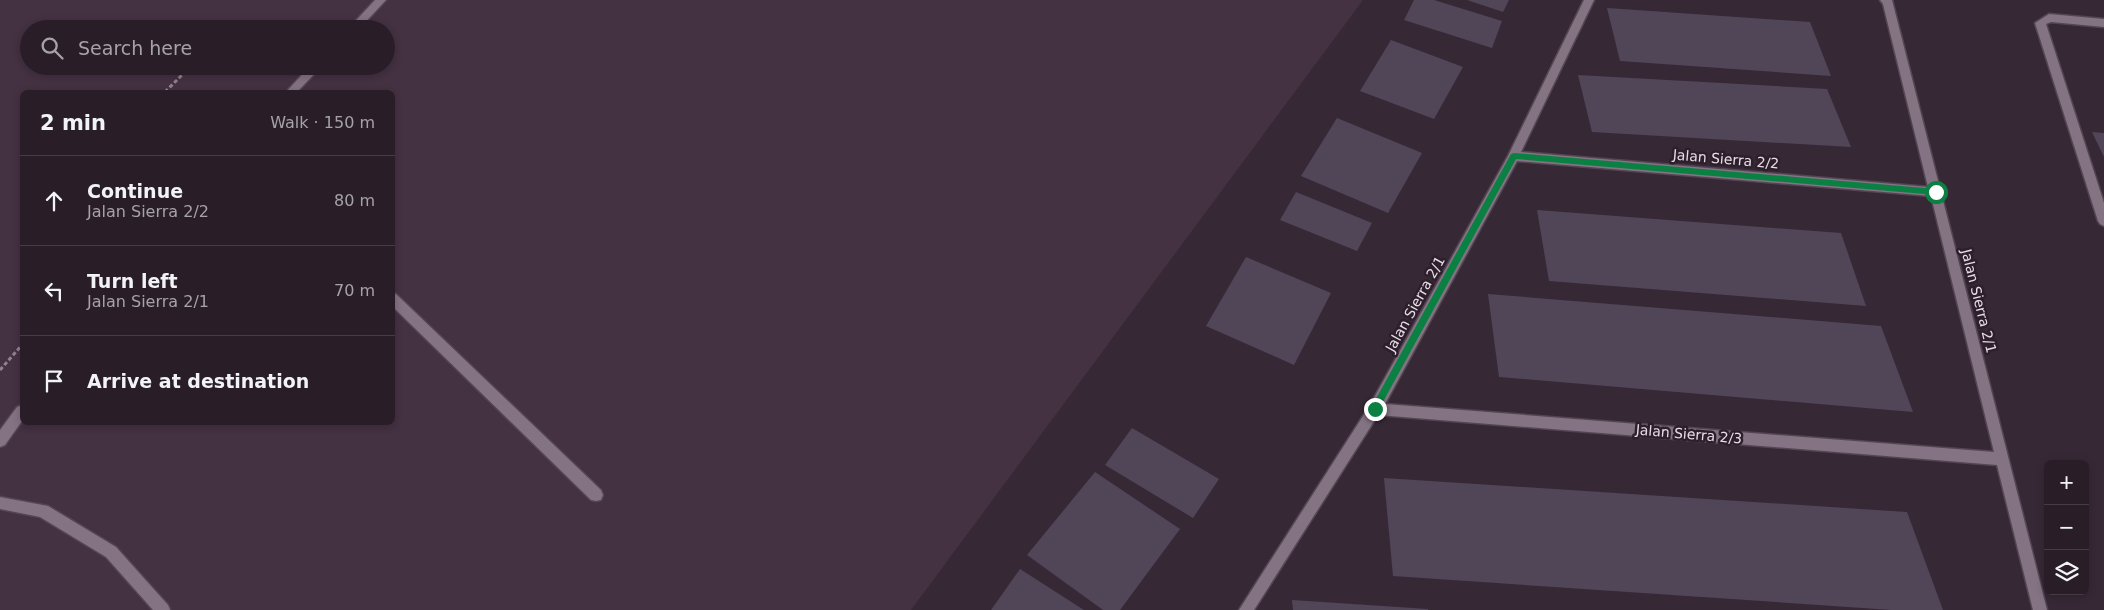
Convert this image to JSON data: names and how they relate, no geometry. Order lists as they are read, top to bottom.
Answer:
{
  "streets": {
    "street": ["Jalan Sierra 2/2", "Jalan Sierra 2/1", "Jalan Sierra 2/3"]
  },
  "crossings": [
    ["Jalan Sierra 2/2", "Jalan Sierra 2/1"],
    ["Jalan Sierra 2/1", "Jalan Sierra 2/3"]
  ],
  "page": {
    "search": "Search here",
    "heading": ["2 min", "Walk · 150 m"],
    "list": [
      ["Continue", "Jalan Sierra 2/2", "80 m"],
      ["Turn left", "Jalan Sierra 2/1", "70 m"],
      "Arrive at destination"
    ],
    "map_buttons": ["+", "−"]
  }
}
